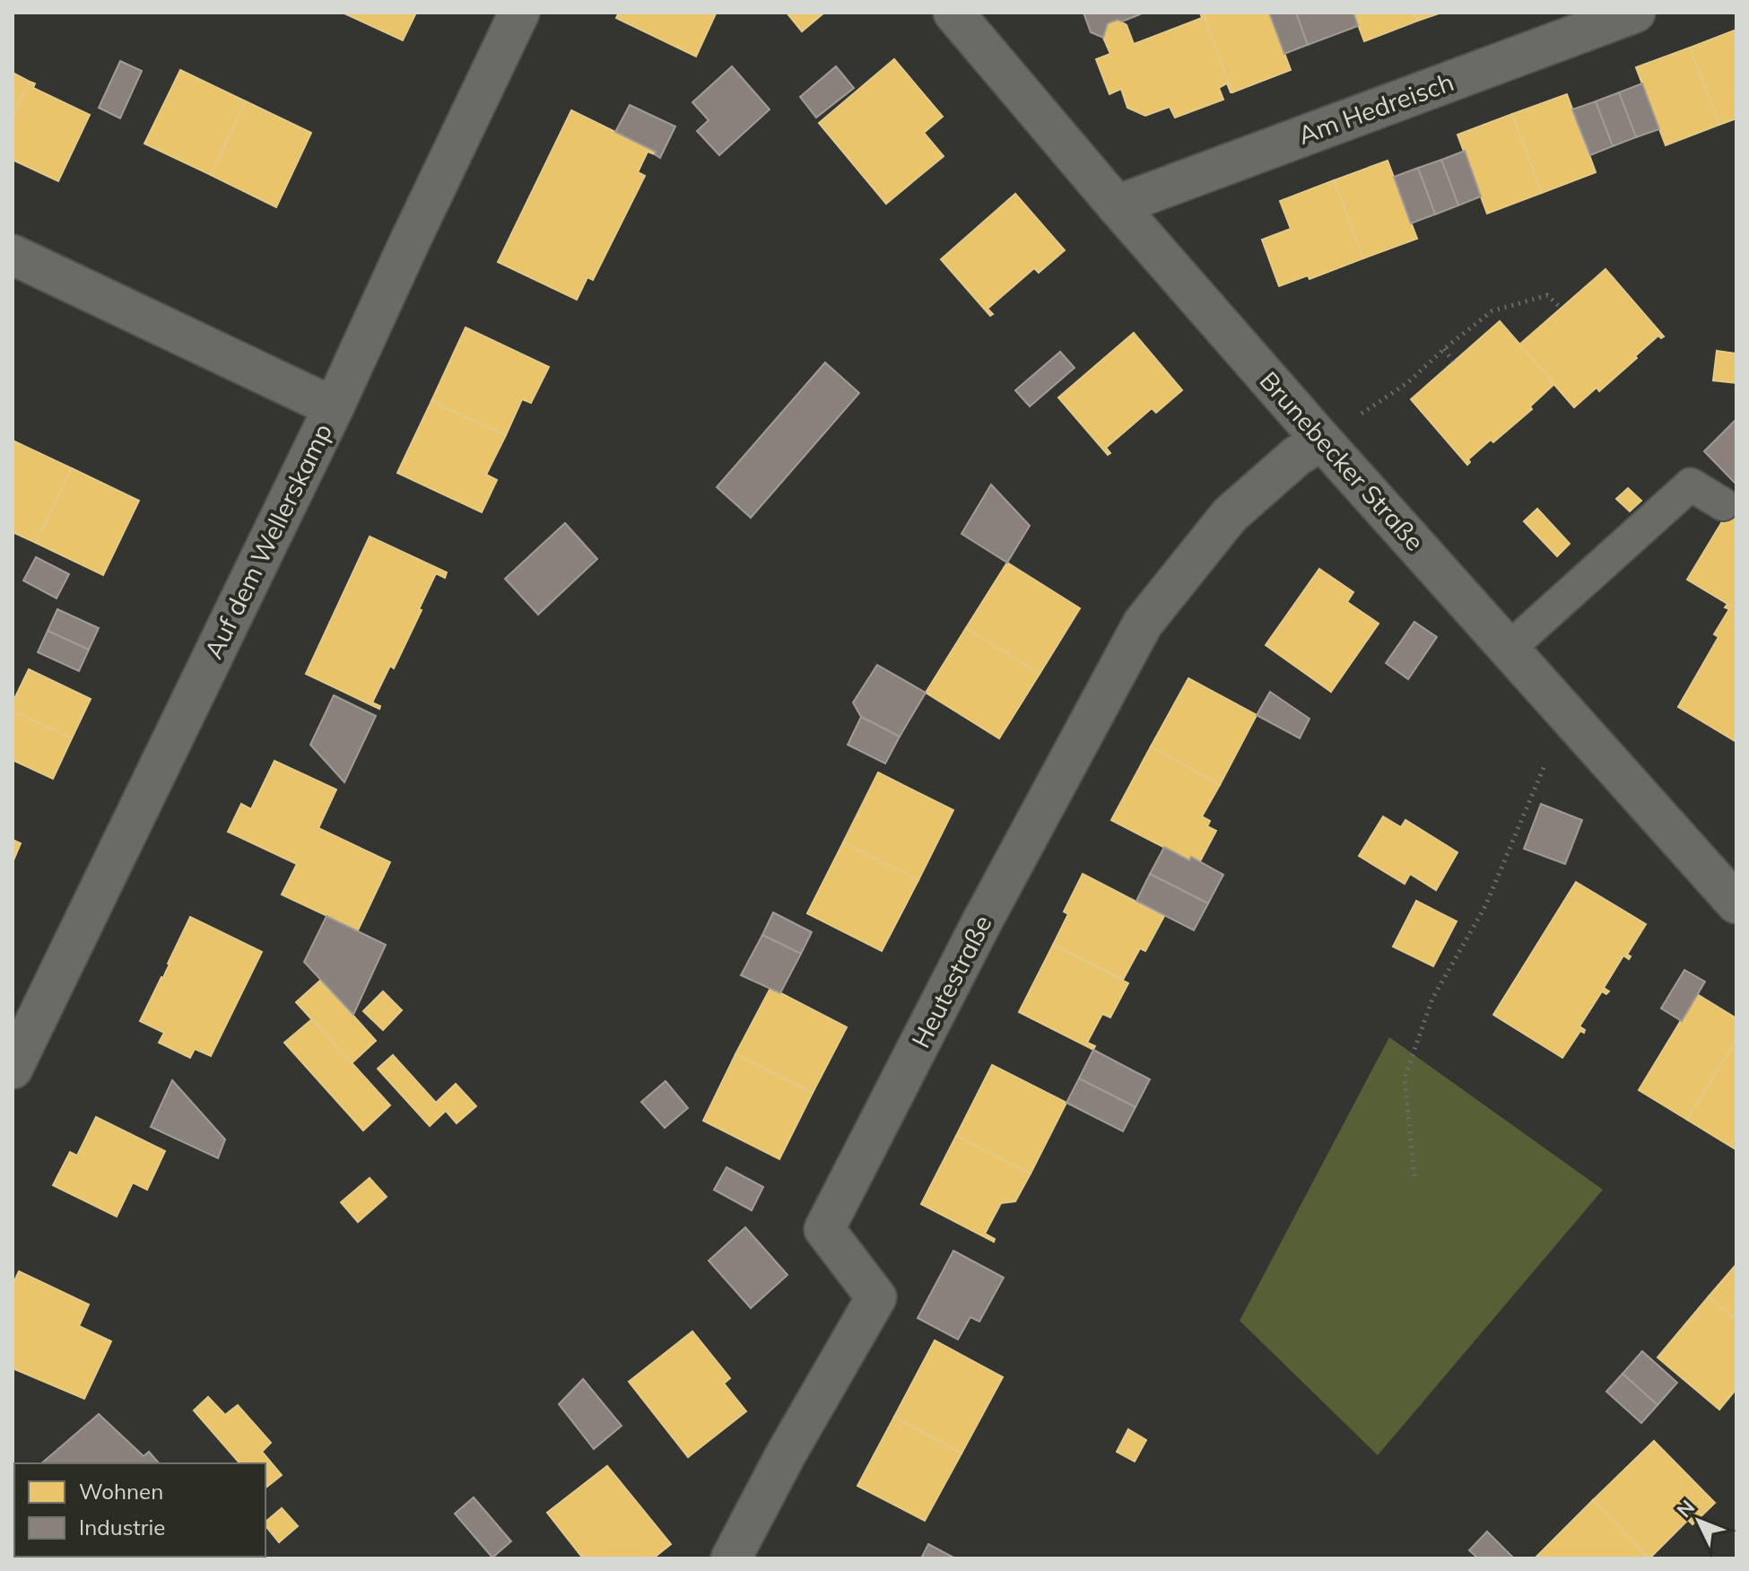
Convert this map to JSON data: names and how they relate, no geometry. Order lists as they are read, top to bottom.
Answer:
{
  "streets": {
    "street": [
      "Am Hedreisch",
      "Brunebecker Straße",
      "Auf dem Wellerskamp",
      "Heutestraße"
    ]
  },
  "crossings": [
    ["Am Hedreisch", "Brunebecker Straße"],
    ["Brunebecker Straße", "Heutestraße"]
  ],
  "legend": ["Wohnen", "Industrie"],
  "north": "top left"
}
